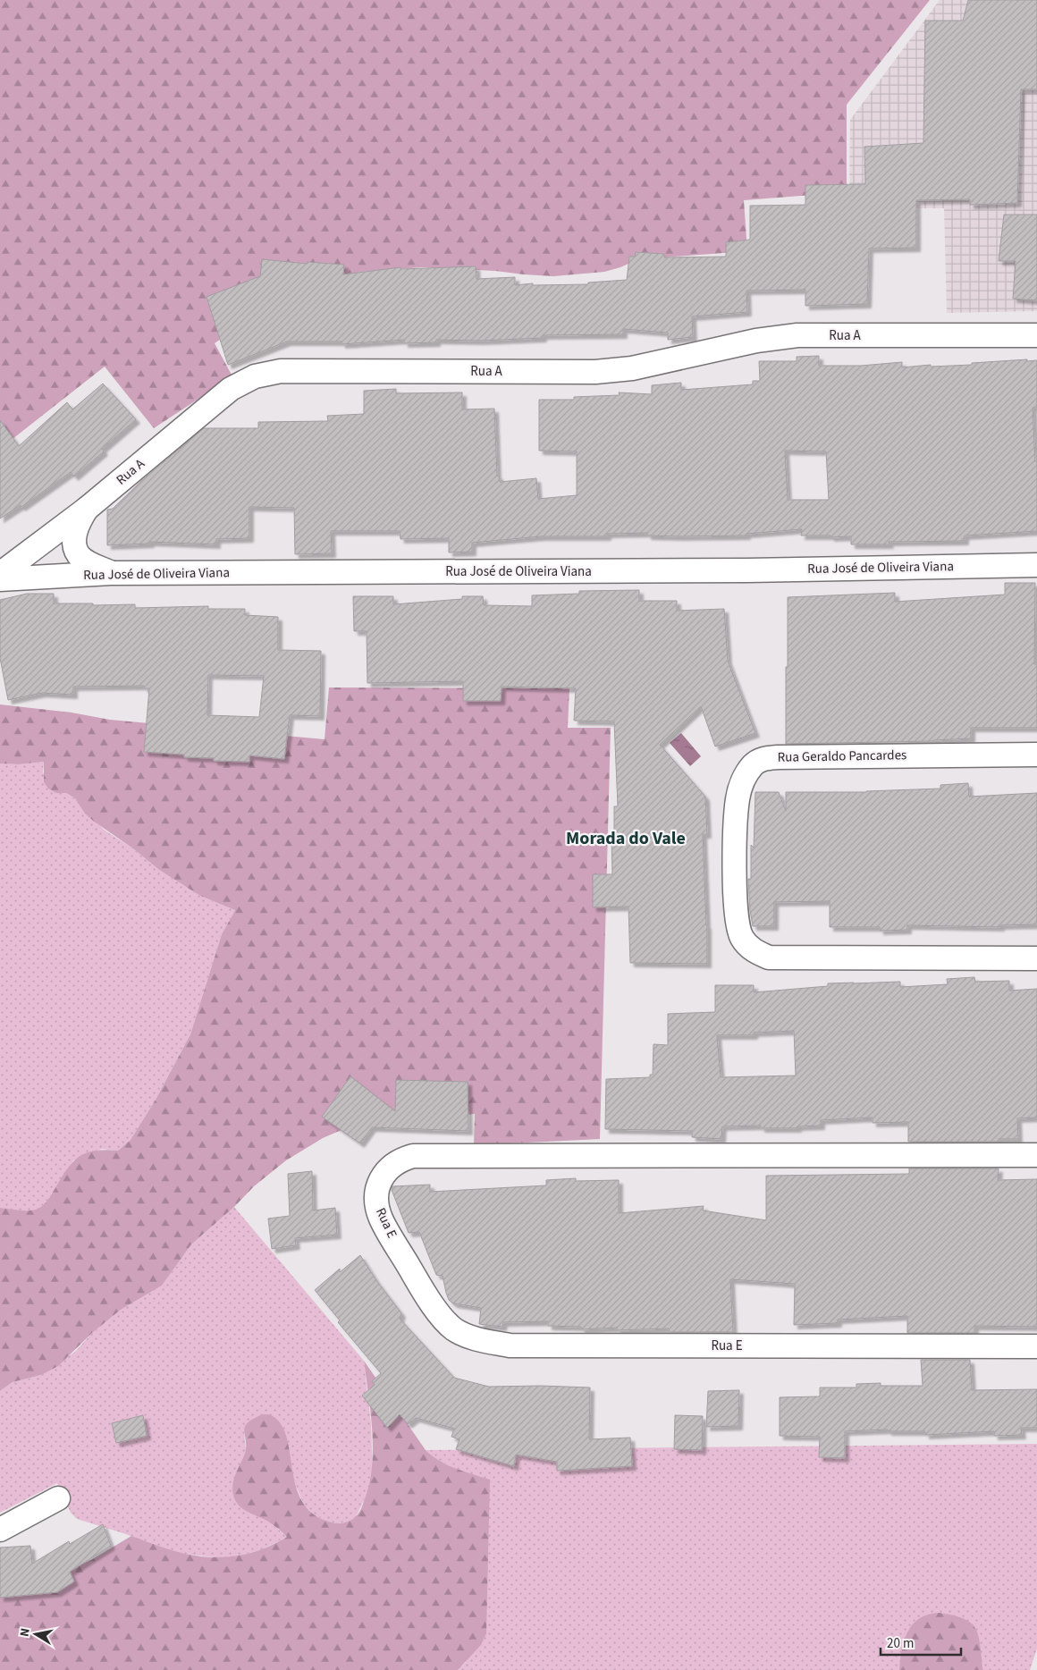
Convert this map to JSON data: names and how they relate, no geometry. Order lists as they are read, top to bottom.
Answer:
{
  "streets": {
    "street": [
      "Rua A",
      "Rua José de Oliveira Viana",
      "Rua Geraldo Pancardes",
      "Rua E"
    ]
  },
  "districts": ["Morada do Vale"],
  "scale_bar": "20 m",
  "north": "left"
}
